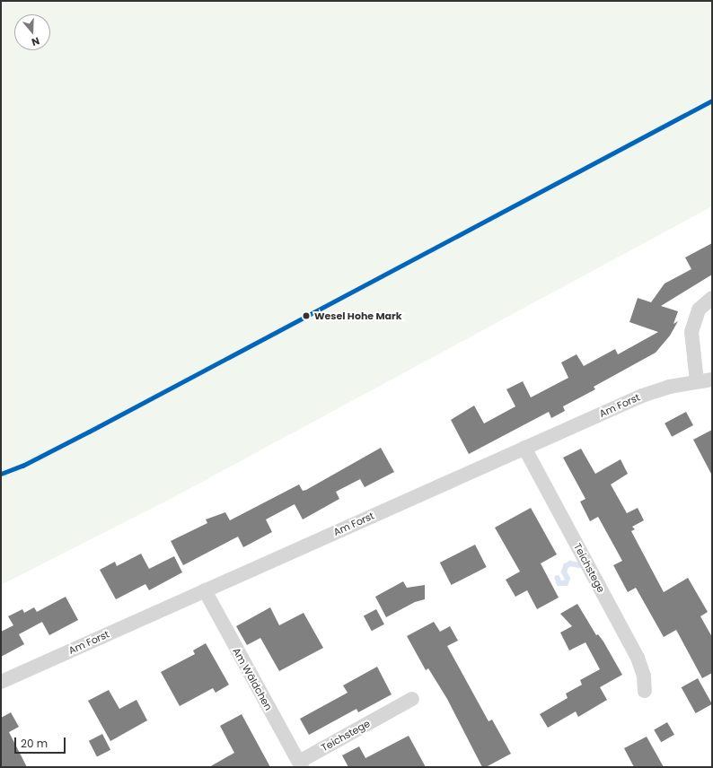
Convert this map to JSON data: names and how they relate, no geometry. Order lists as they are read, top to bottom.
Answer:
{
  "streets": {
    "street": ["Am Forst", "Teichstege", "Am Wäldchen"]
  },
  "crossings": [
    ["Am Forst", "Teichstege"],
    ["Am Forst", "Am Wäldchen"],
    ["Teichstege", "Am Wäldchen"]
  ],
  "places": ["Wesel Hohe Mark"],
  "scale_bar": "20 m",
  "north": "bottom"
}
